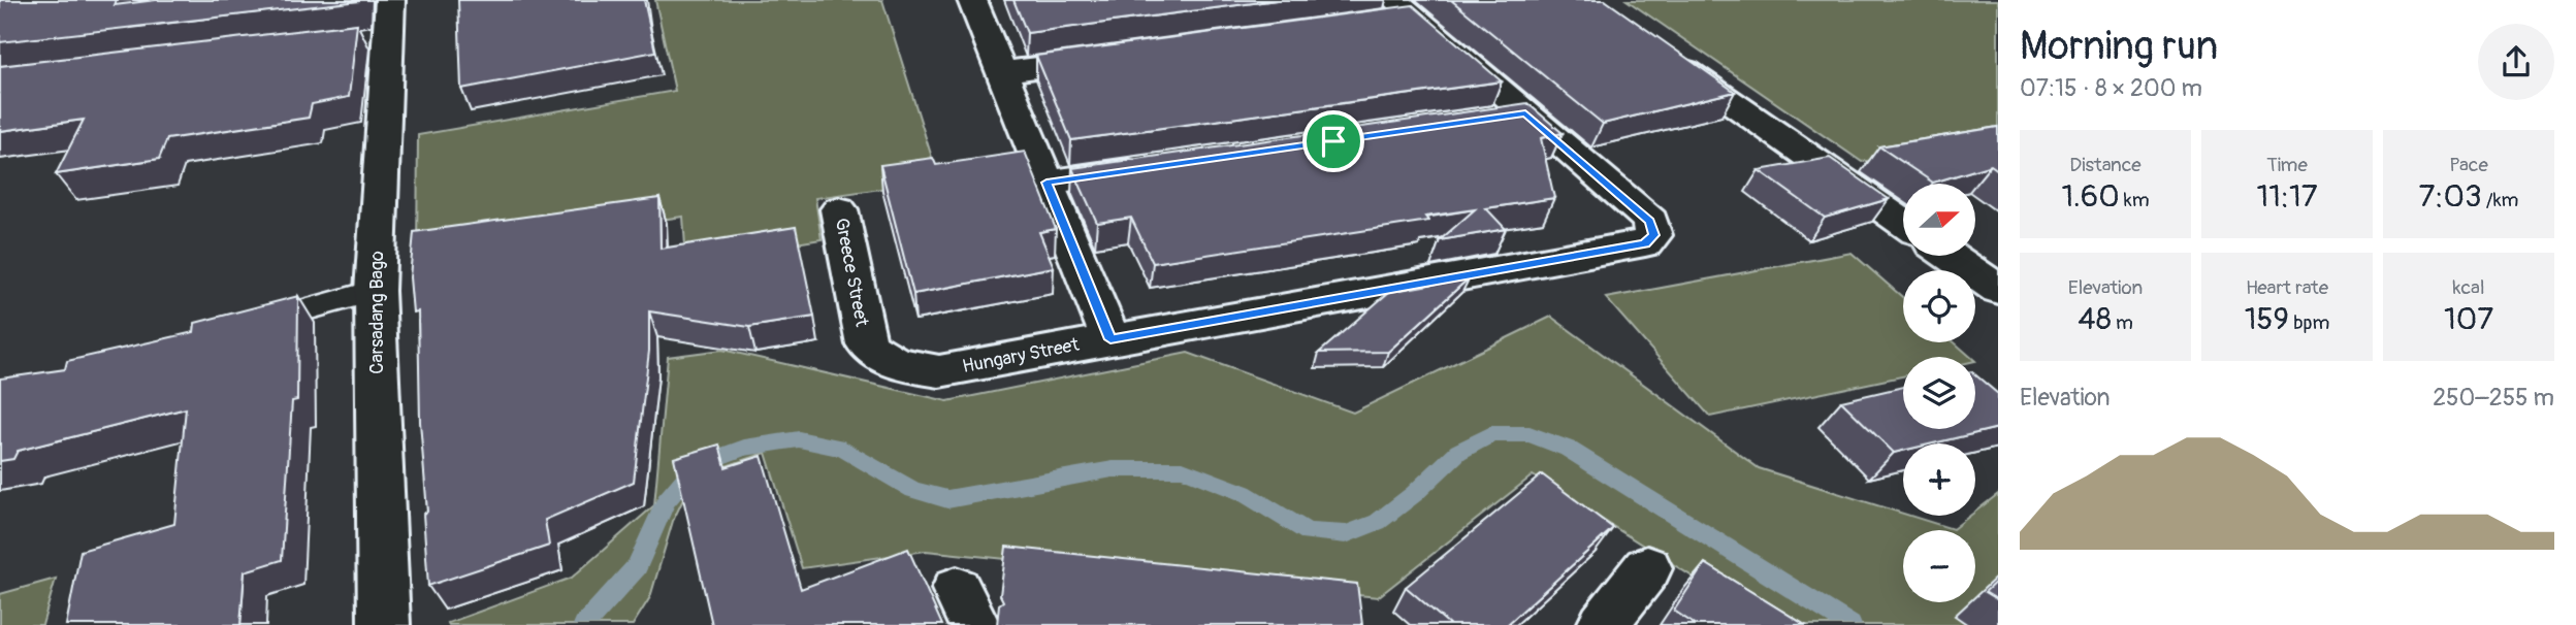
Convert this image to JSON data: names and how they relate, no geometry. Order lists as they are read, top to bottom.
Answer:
{
  "streets": {
    "street": ["Greece Street", "Carsadang Bago", "Hungary Street"]
  },
  "crossings": [
    ["Greece Street", "Hungary Street"]
  ],
  "north": "right",
  "page": {
    "heading": ["Morning run", "07:15 · 8 × 200 m"],
    "stats": [
      ["Distance", "1.60 km"],
      ["Time", "11:17"],
      ["Pace", "7:03 /km"],
      ["Elevation", "48 m"],
      ["Heart rate", "159 bpm"],
      ["kcal", "107"]
    ],
    "map_buttons": ["+", "−"],
    "chart": ["Elevation", "250–255 m"]
  }
}
